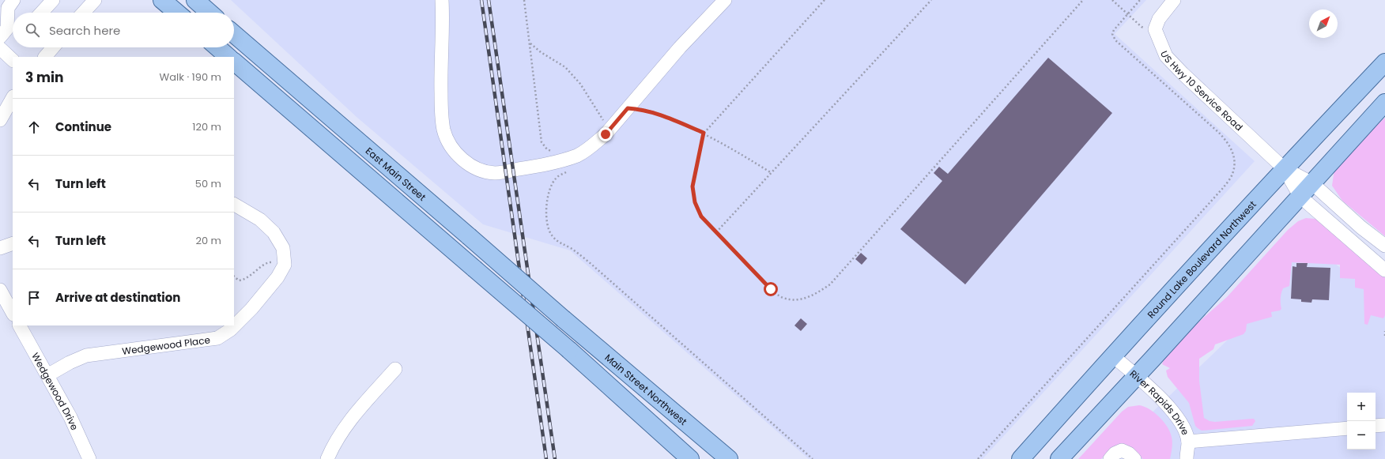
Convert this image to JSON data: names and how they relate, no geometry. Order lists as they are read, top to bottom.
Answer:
{
  "streets": {
    "main road": ["East Main Street", "Round Lake Boulevard Northwest", "Main Street Northwest"],
    "street": [
      "US Hwy 10 Service Road",
      "Wedgewood Place",
      "Wedgewood Drive",
      "River Rapids Drive"
    ]
  },
  "crossings": [
    ["US Hwy 10 Service Road", "Round Lake Boulevard Northwest"],
    ["East Main Street", "Main Street Northwest"],
    ["Round Lake Boulevard Northwest", "River Rapids Drive"],
    ["Wedgewood Place", "Wedgewood Drive"]
  ],
  "north": "top right",
  "page": {
    "search": "Search here",
    "heading": ["3 min", "Walk · 190 m"],
    "list": [
      ["Continue", "120 m"],
      ["Turn left", "50 m"],
      ["Turn left", "20 m"],
      "Arrive at destination"
    ],
    "map_buttons": ["+", "−"]
  }
}
